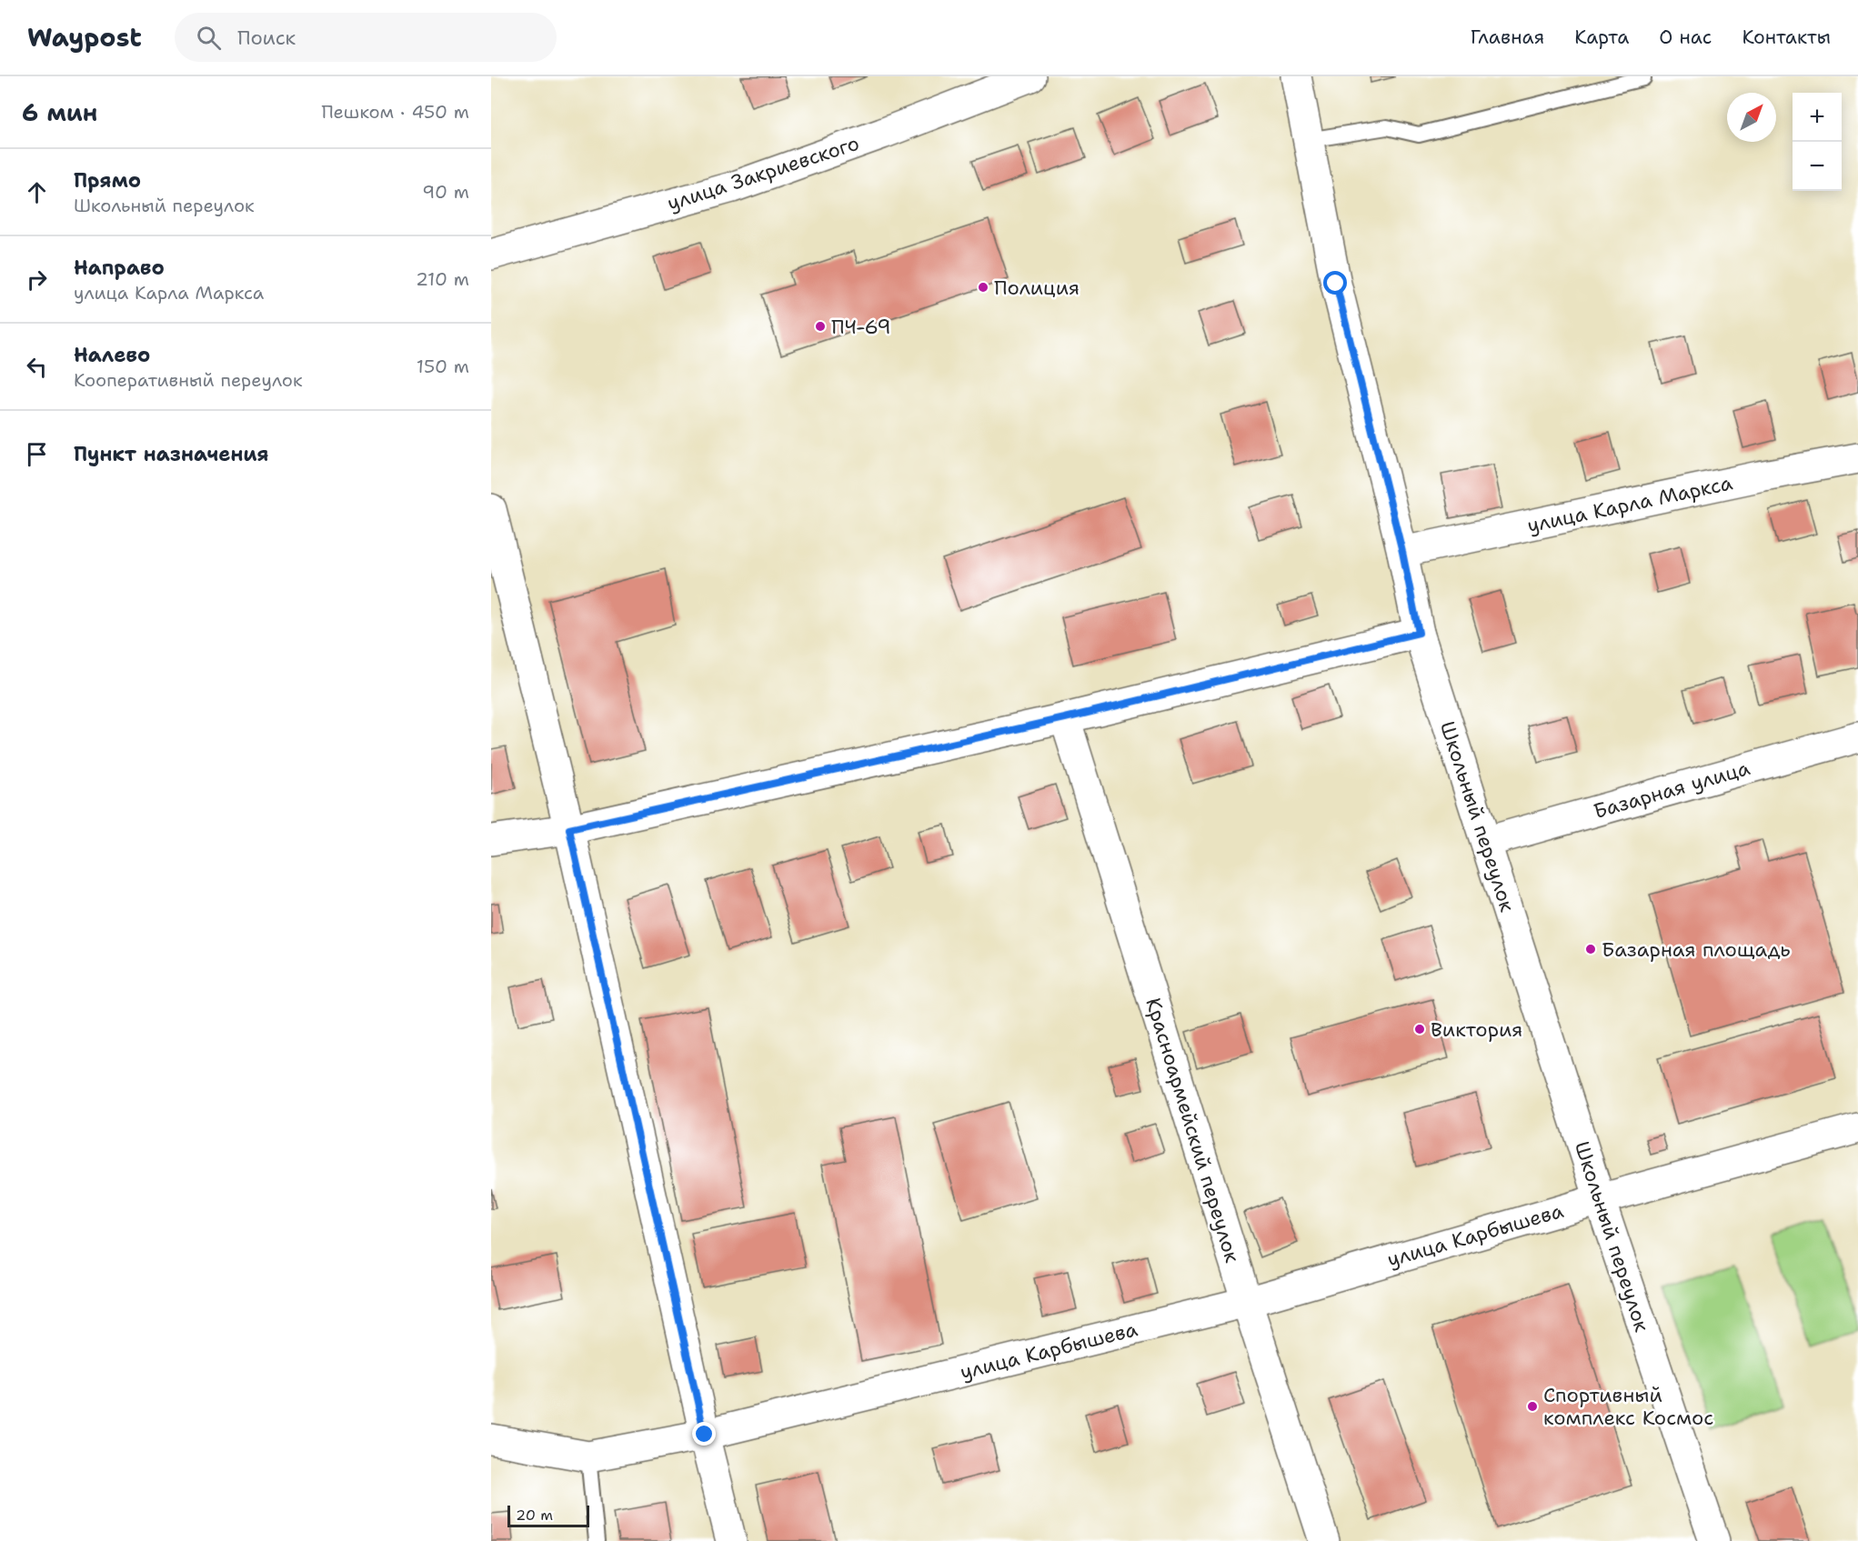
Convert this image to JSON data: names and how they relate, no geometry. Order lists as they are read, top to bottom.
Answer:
{
  "streets": {
    "street": [
      "улица Закриевского",
      "улица Карла Маркса",
      "Базарная улица",
      "Школьный переулок",
      "Красноармейский переулок",
      "улица Карбышева"
    ]
  },
  "crossings": [
    ["улица Карла Маркса", "Школьный переулок"],
    ["Базарная улица", "Школьный переулок"],
    ["Школьный переулок", "улица Карбышева"],
    ["Красноармейский переулок", "улица Карбышева"]
  ],
  "places": [
    "Полиция",
    "ПЧ-69",
    "Базарная площадь",
    "Виктория",
    "Спортивный комплекс Космос"
  ],
  "scale_bar": "20 m",
  "north": "top right",
  "page": {
    "header": "Waypost",
    "search": "Поиск",
    "nav": [
      "Главная",
      "Карта",
      "О нас",
      "Контакты"
    ],
    "heading": ["6 мин", "Пешком · 450 m"],
    "map_buttons": ["+", "−"],
    "list": [
      ["Прямо", "Школьный переулок", "90 m"],
      ["Направо", "улица Карла Маркса", "210 m"],
      ["Налево", "Кооперативный переулок", "150 m"],
      "Пункт назначения"
    ],
    "scale": "20 m"
  }
}
